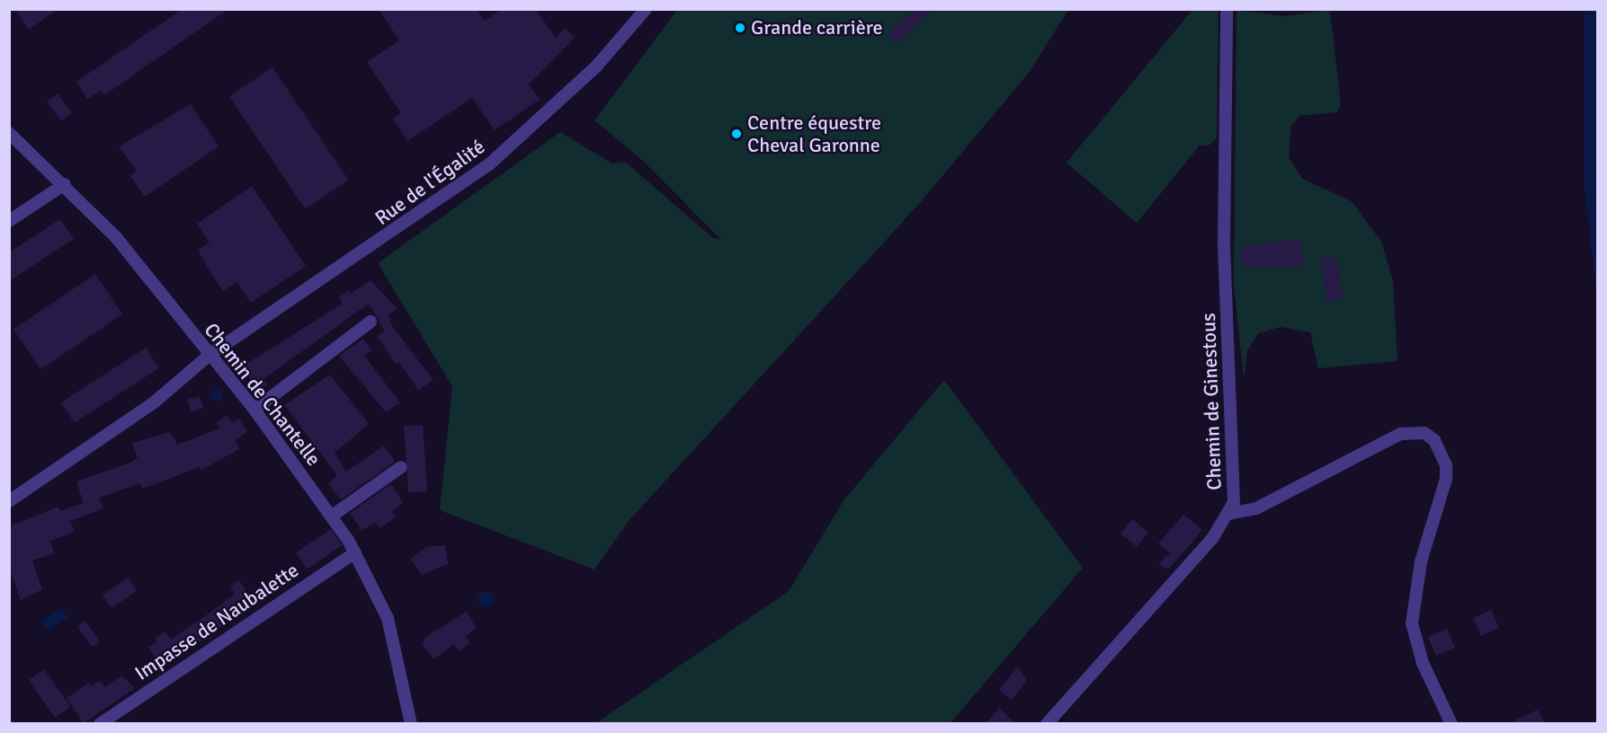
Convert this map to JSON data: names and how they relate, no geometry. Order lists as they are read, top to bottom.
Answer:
{
  "streets": {
    "street": [
      "Rue de l'Égalité",
      "Chemin de Chantelle",
      "Chemin de Ginestous",
      "Impasse de Naubalette"
    ]
  },
  "crossings": [
    ["Rue de l'Égalité", "Chemin de Chantelle"],
    ["Chemin de Chantelle", "Impasse de Naubalette"]
  ],
  "places": ["Grande carrière", "Centre équestre Cheval Garonne"]
}
